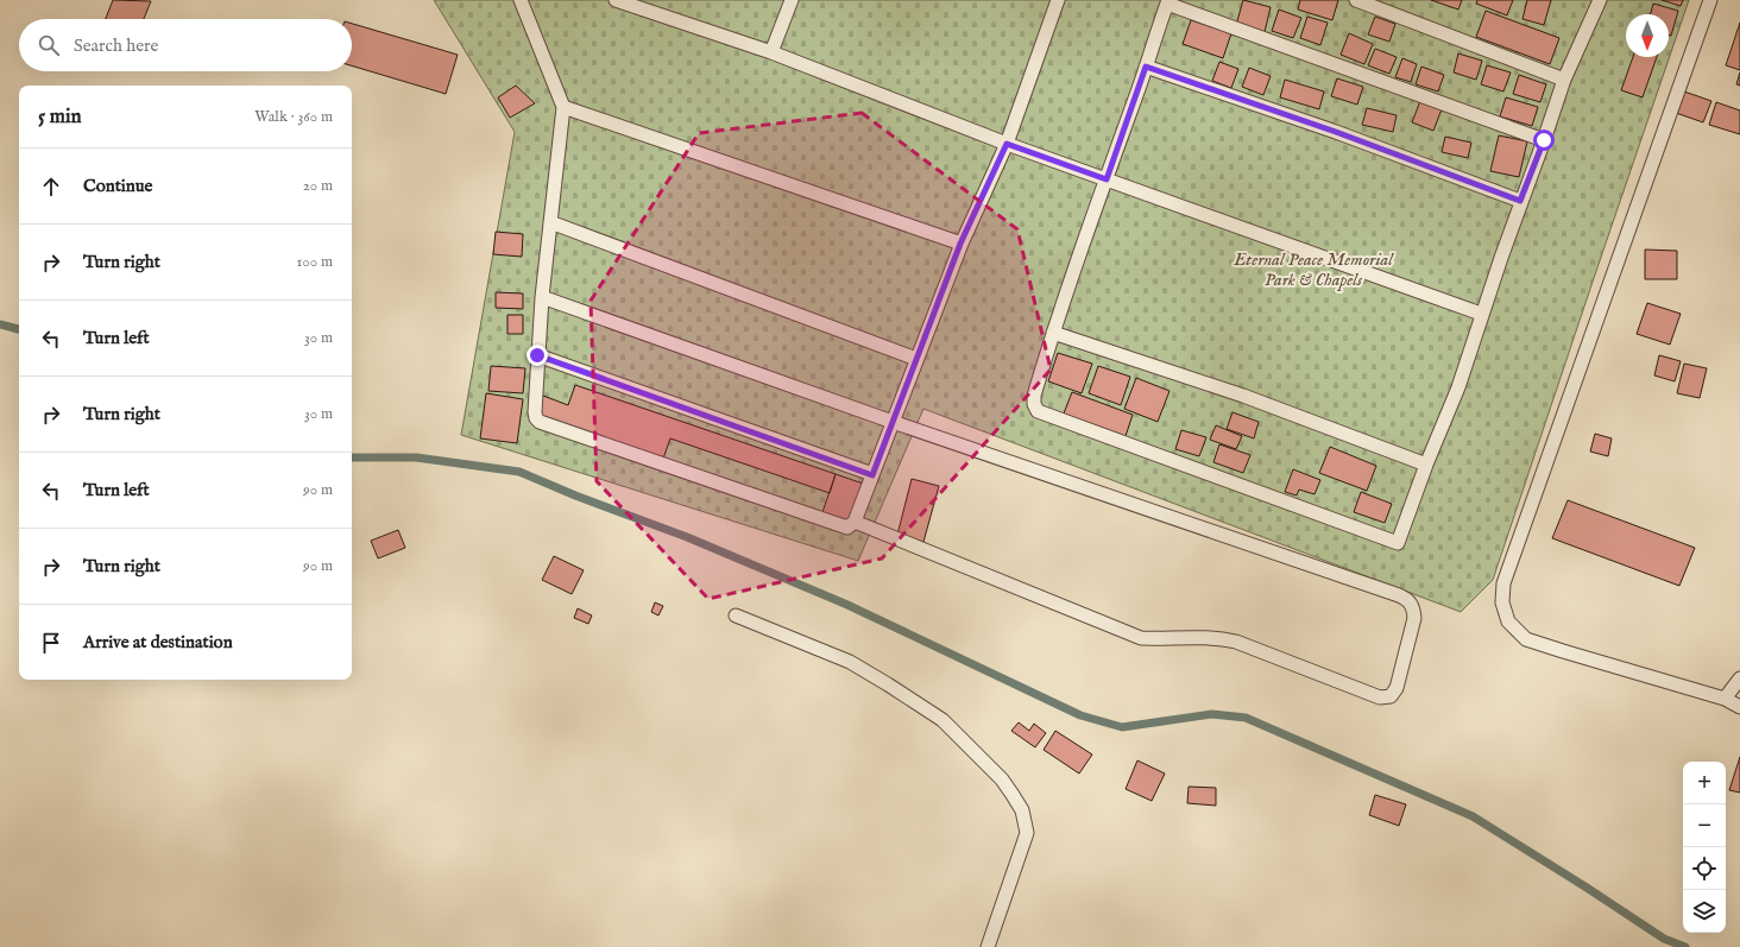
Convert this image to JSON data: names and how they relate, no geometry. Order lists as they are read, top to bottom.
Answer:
{
  "parks": ["Eternal Peace Memorial Park & Chapels"],
  "north": "bottom",
  "page": {
    "search": "Search here",
    "heading": ["5 min", "Walk · 360 m"],
    "list": [
      ["Continue", "20 m"],
      ["Turn right", "100 m"],
      ["Turn left", "30 m"],
      ["Turn right", "30 m"],
      ["Turn left", "90 m"],
      ["Turn right", "90 m"],
      "Arrive at destination"
    ],
    "map_buttons": ["+", "−"]
  }
}
